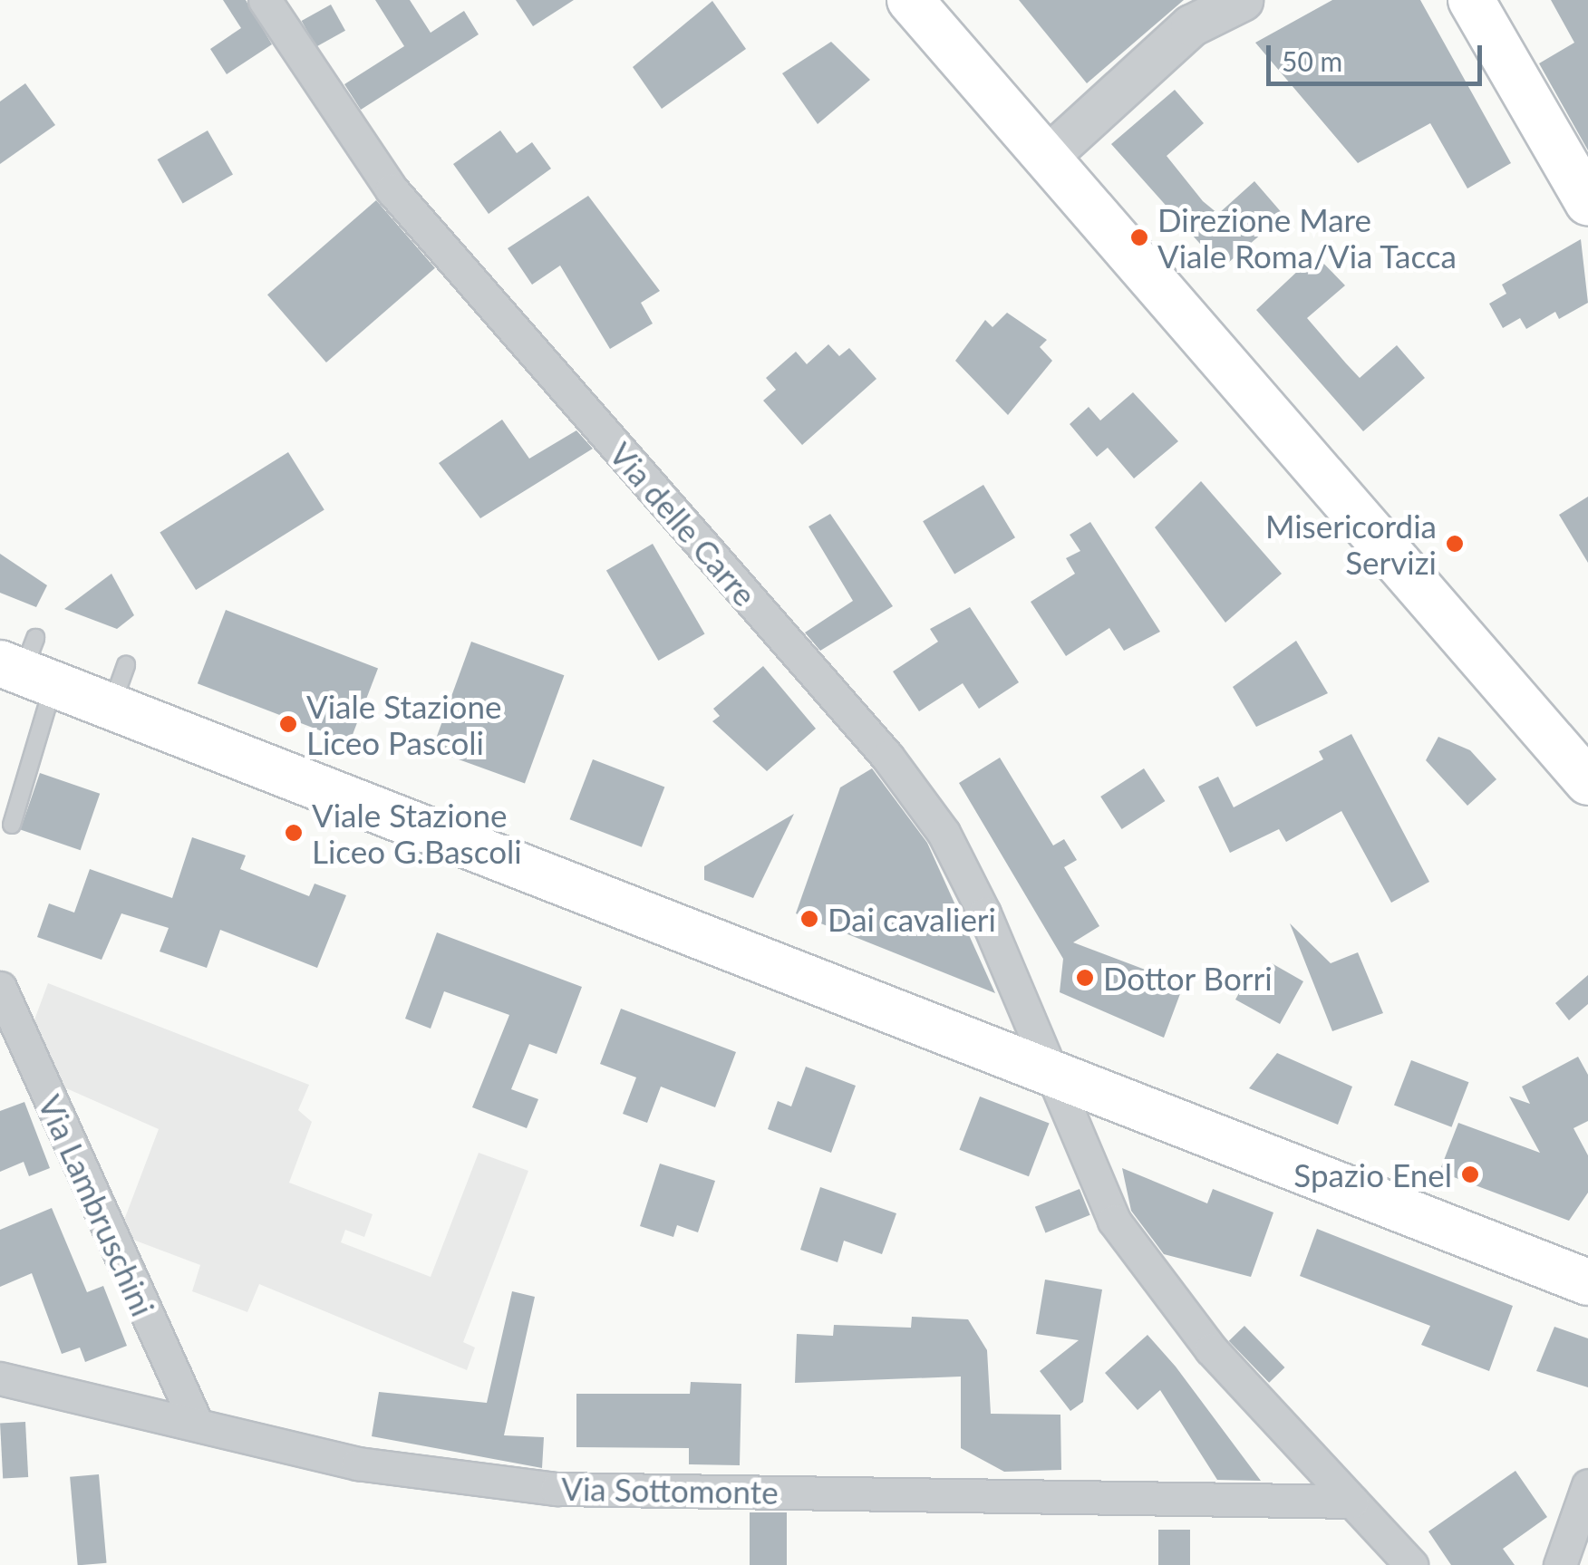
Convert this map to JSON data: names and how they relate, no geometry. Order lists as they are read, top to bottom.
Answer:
{
  "streets": {
    "street": ["Via delle Carre", "Via Lambruschini", "Via Sottomonte"]
  },
  "crossings": [
    ["Via delle Carre", "Via Sottomonte"],
    ["Via Lambruschini", "Via Sottomonte"]
  ],
  "places": [
    "Direzione Mare Viale Roma/Via Tacca",
    "Misericordia Servizi",
    "Viale Stazione Liceo Pascoli",
    "Viale Stazione Liceo G.Bascoli",
    "Dai cavalieri",
    "Dottor Borri",
    "Spazio Enel"
  ],
  "scale_bar": "50 m"
}
